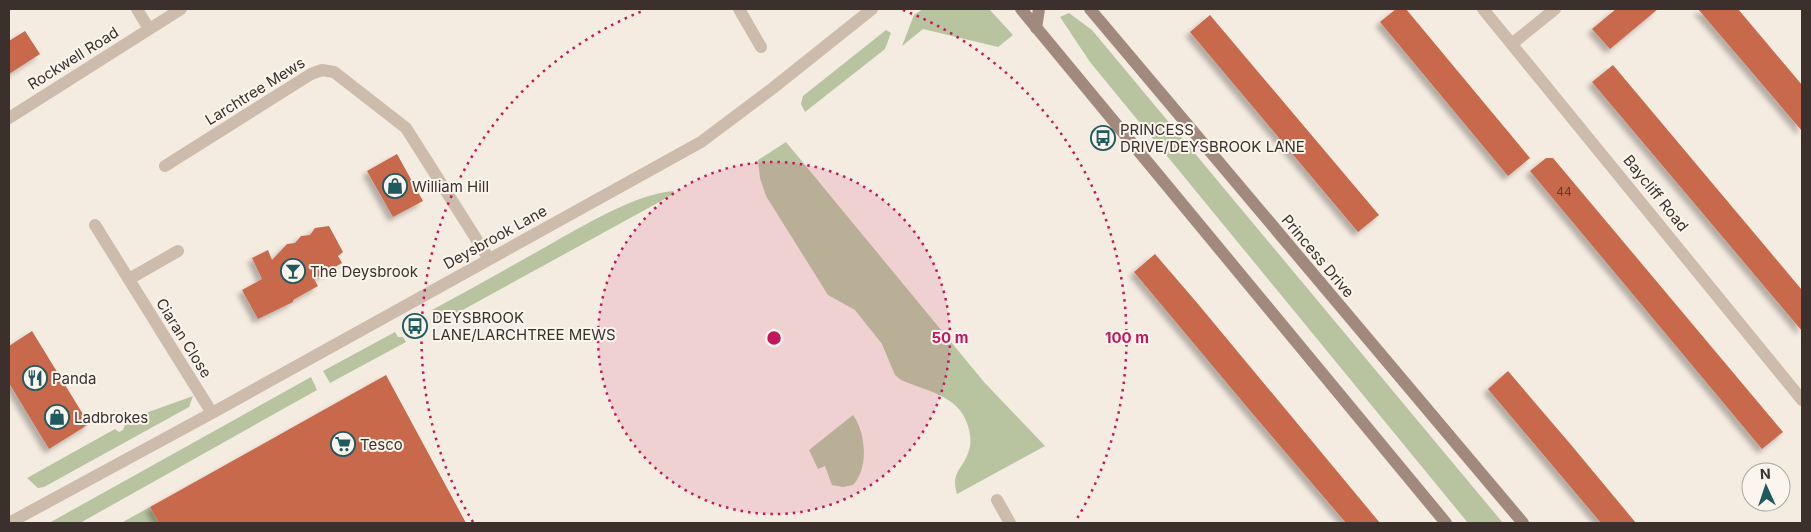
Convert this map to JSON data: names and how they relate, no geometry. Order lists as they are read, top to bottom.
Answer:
{
  "streets": {
    "street": [
      "Rockwell Road",
      "Larchtree Mews",
      "Baycliff Road",
      "Deysbrook Lane",
      "Princess Drive",
      "Ciaran Close"
    ]
  },
  "crossings": [
    ["Larchtree Mews", "Deysbrook Lane"],
    ["Deysbrook Lane", "Ciaran Close"]
  ],
  "places": {
    "bus stop": ["PRINCESS DRIVE/DEYSBROOK LANE", "DEYSBROOK LANE/LARCHTREE MEWS"],
    "shop": ["William Hill", "Ladbrokes"],
    "bar": ["The Deysbrook"],
    "restaurant": ["Panda"],
    "supermarket": ["Tesco"]
  },
  "house_numbers": ["44"],
  "north": "top",
  "rings": ["50 m", "100 m"]
}
